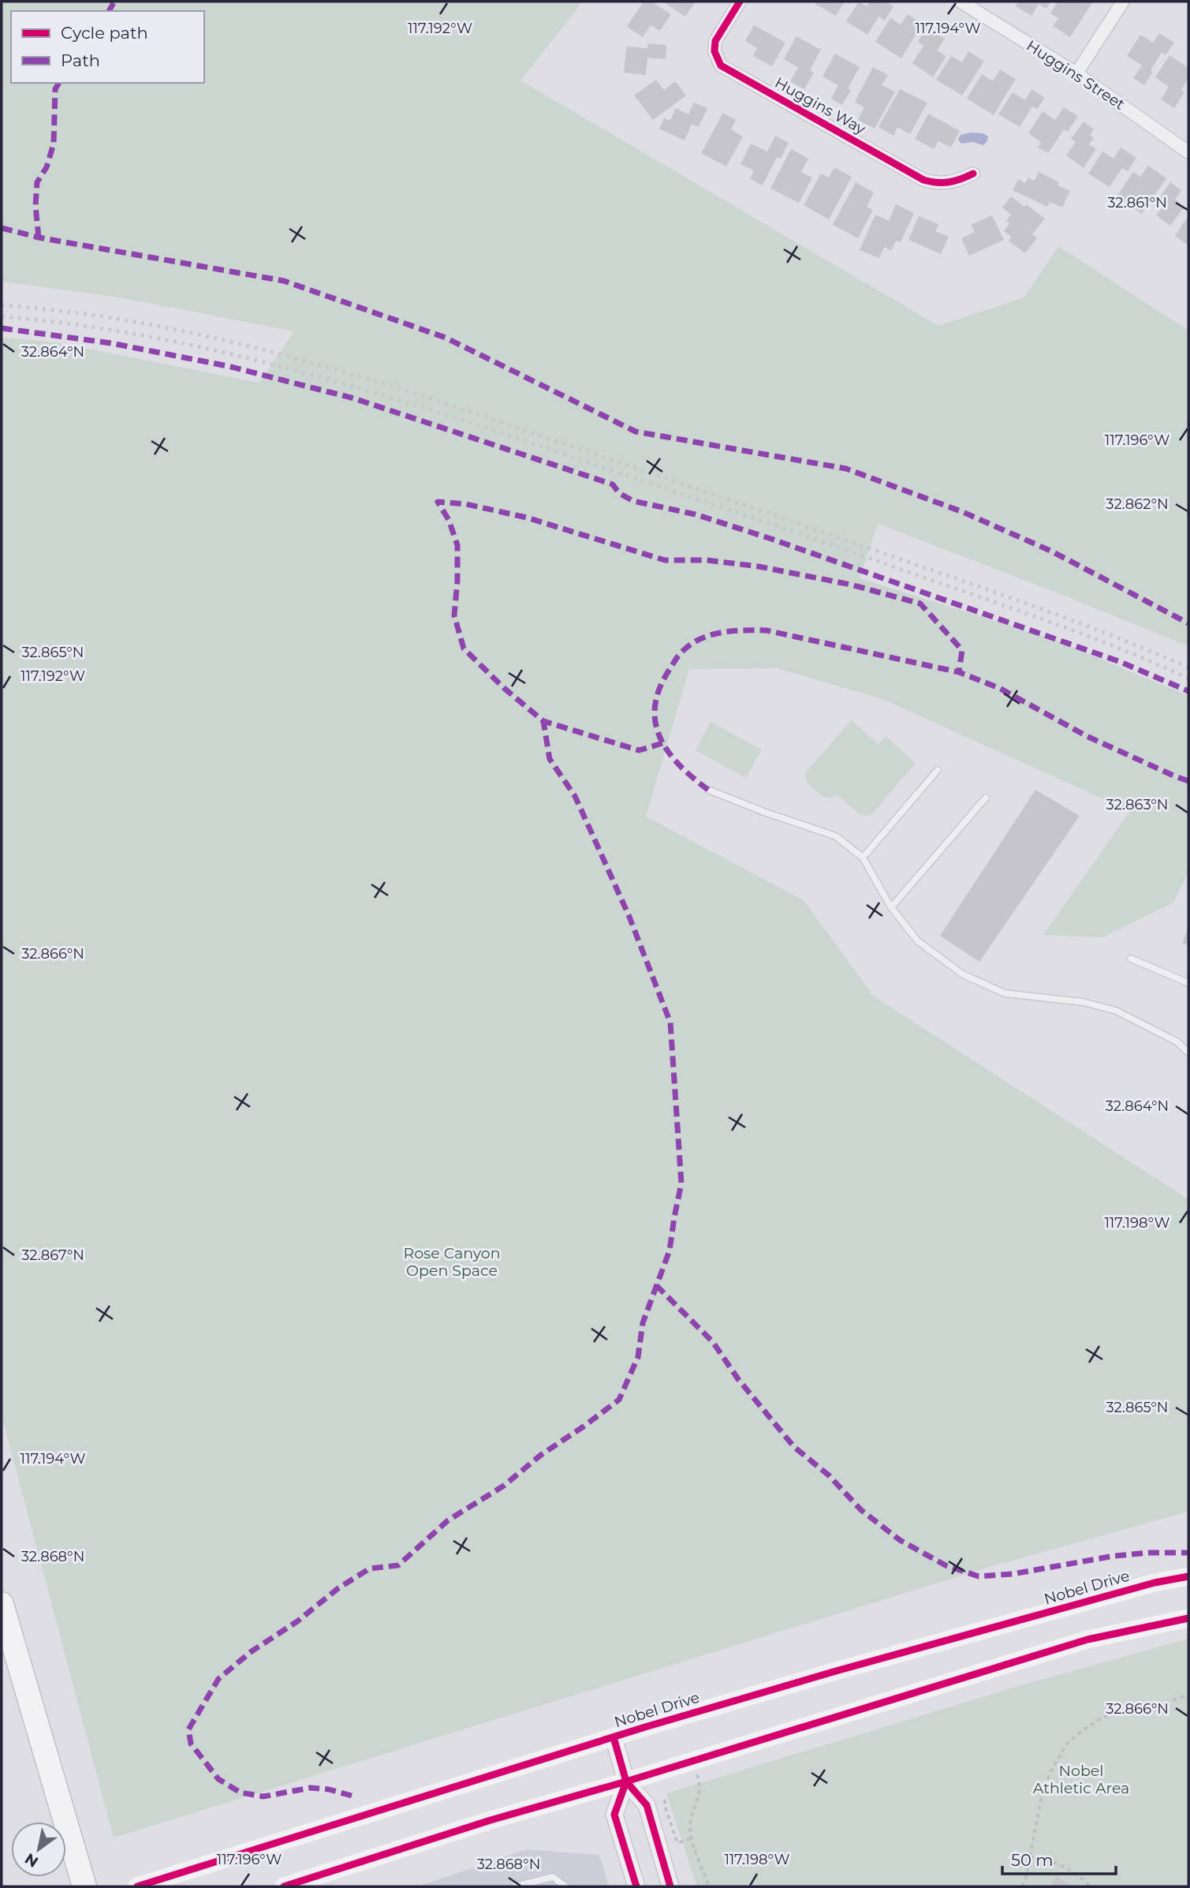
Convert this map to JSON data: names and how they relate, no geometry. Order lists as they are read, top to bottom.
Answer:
{
  "streets": {
    "main road": ["Nobel Drive"],
    "street": ["Huggins Street", "Huggins Way"]
  },
  "parks": ["Rose Canyon Open Space", "Nobel Athletic Area"],
  "legend": ["Cycle path", "Path"],
  "scale_bar": "50 m",
  "north": "bottom left",
  "coordinates": [
    "117.192°W",
    "117.194°W",
    "32.861°N",
    "32.864°N",
    "117.196°W",
    "32.862°N",
    "32.865°N",
    "32.863°N",
    "32.866°N",
    "117.198°W",
    "32.867°N",
    "32.868°N"
  ]
}
